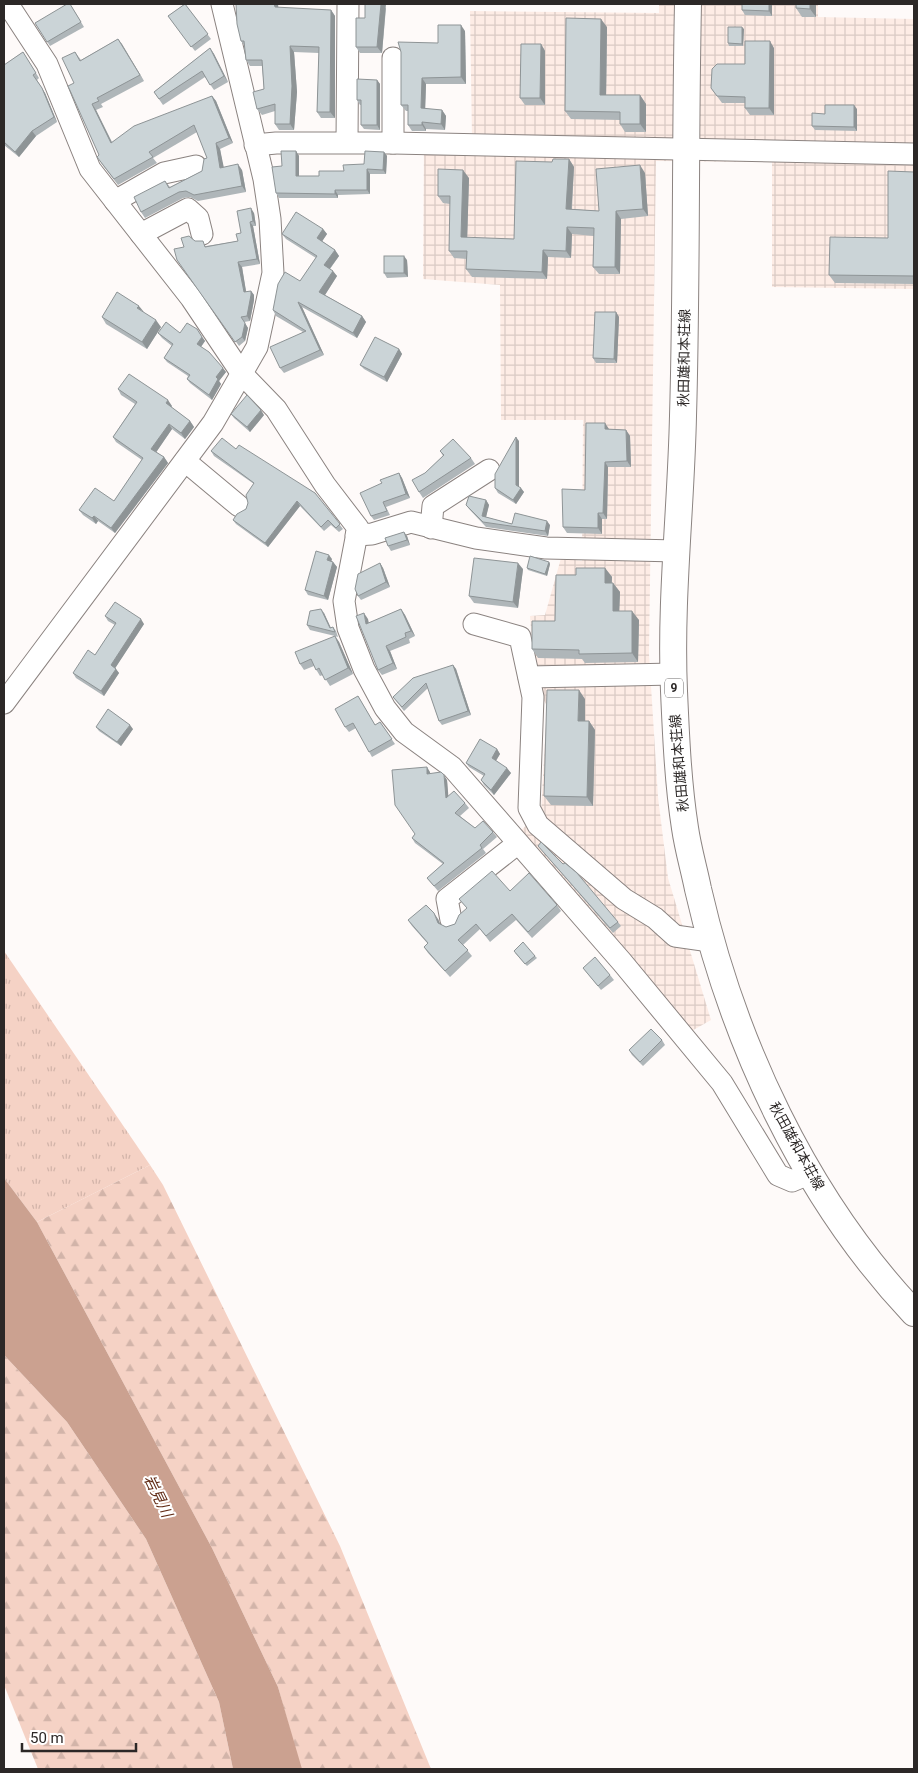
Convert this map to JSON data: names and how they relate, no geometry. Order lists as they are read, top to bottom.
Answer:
{
  "streets": {
    "main road": ["秋田雄和本荘線", "9"]
  },
  "water": ["岩見川"],
  "scale_bar": "50 m"
}
